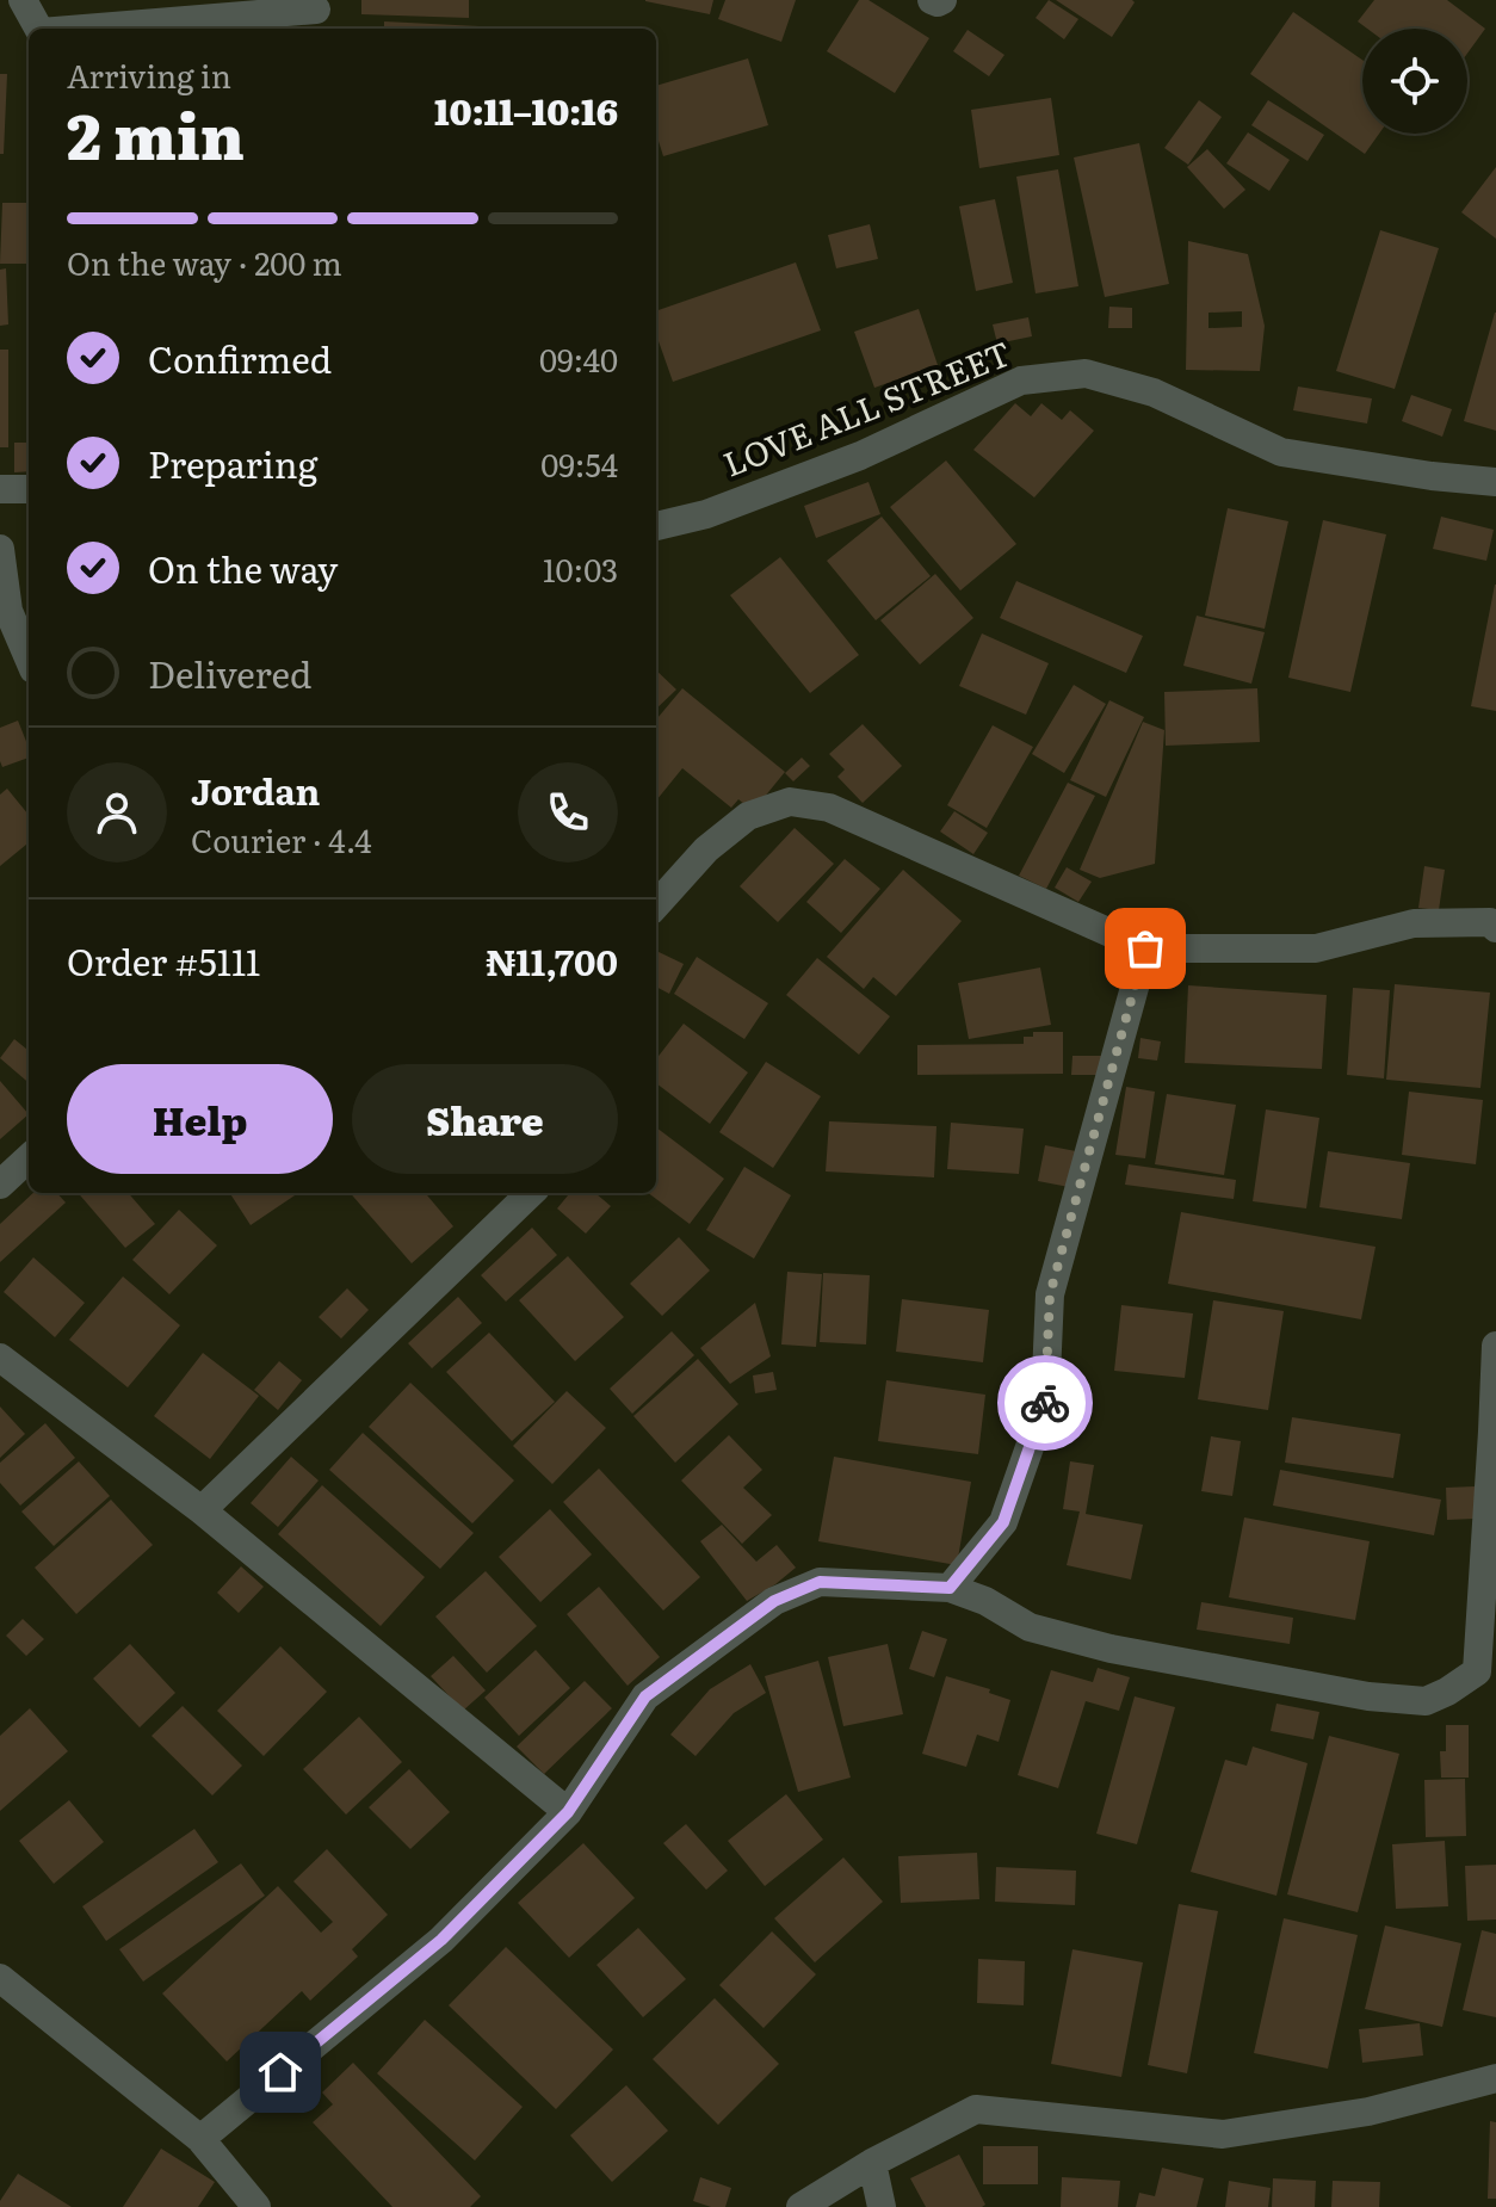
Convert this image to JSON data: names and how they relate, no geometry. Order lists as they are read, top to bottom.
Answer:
{
  "streets": {
    "street": ["LOVE ALL STREET"]
  },
  "page": {
    "heading": ["2 min", "Arriving in", "10:11–10:16"],
    "panel": [
      "Jordan",
      "Courier · 4.4",
      "Order #5111",
      "₦11,700"
    ],
    "bar": "On the way · 200 m",
    "list": [
      ["Confirmed", "09:40"],
      ["Preparing", "09:54"],
      ["On the way", "10:03"],
      "Delivered"
    ],
    "buttons": ["Help", "Share"]
  }
}
